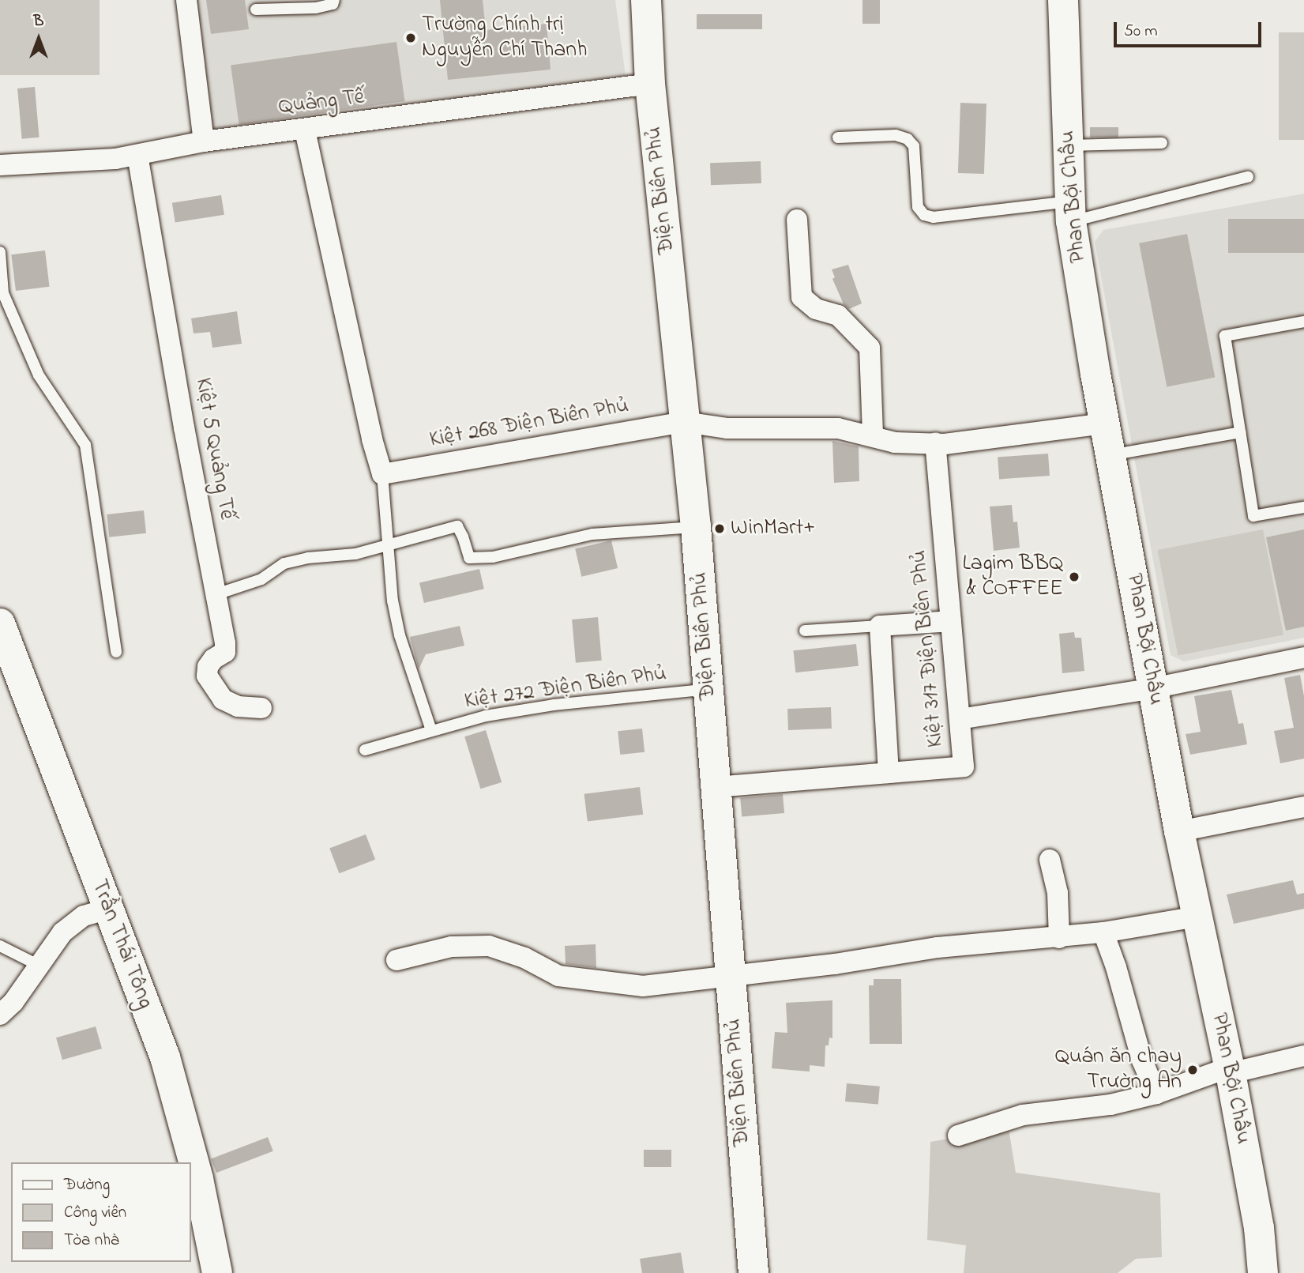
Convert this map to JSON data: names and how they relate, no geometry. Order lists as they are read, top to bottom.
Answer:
{
  "streets": {
    "street": [
      "Quảng Tế",
      "Điện Biên Phủ",
      "Phan Bội Châu",
      "Kiệt 268 Điện Biên Phủ",
      "Kiệt 5 Quảng Tế",
      "Kiệt 317 Điện Biên Phủ",
      "Trần Thái Tông"
    ],
    "lane": ["Kiệt 272 Điện Biên Phủ"]
  },
  "crossings": [
    ["Quảng Tế", "Điện Biên Phủ"],
    ["Quảng Tế", "Kiệt 5 Quảng Tế"],
    ["Điện Biên Phủ", "Kiệt 268 Điện Biên Phủ"],
    ["Điện Biên Phủ", "Kiệt 317 Điện Biên Phủ"],
    ["Điện Biên Phủ", "Kiệt 272 Điện Biên Phủ"],
    ["Phan Bội Châu", "Kiệt 268 Điện Biên Phủ"],
    ["Kiệt 268 Điện Biên Phủ", "Kiệt 317 Điện Biên Phủ"]
  ],
  "places": [
    "Trường Chính trị Nguyễn Chí Thanh",
    "WinMart+",
    "Lagim BBQ & COFFEE",
    "Quán ăn chay Trường An"
  ],
  "legend": ["Đường", "Công viên", "Tòa nhà"],
  "scale_bar": "50 m",
  "north": "top"
}
